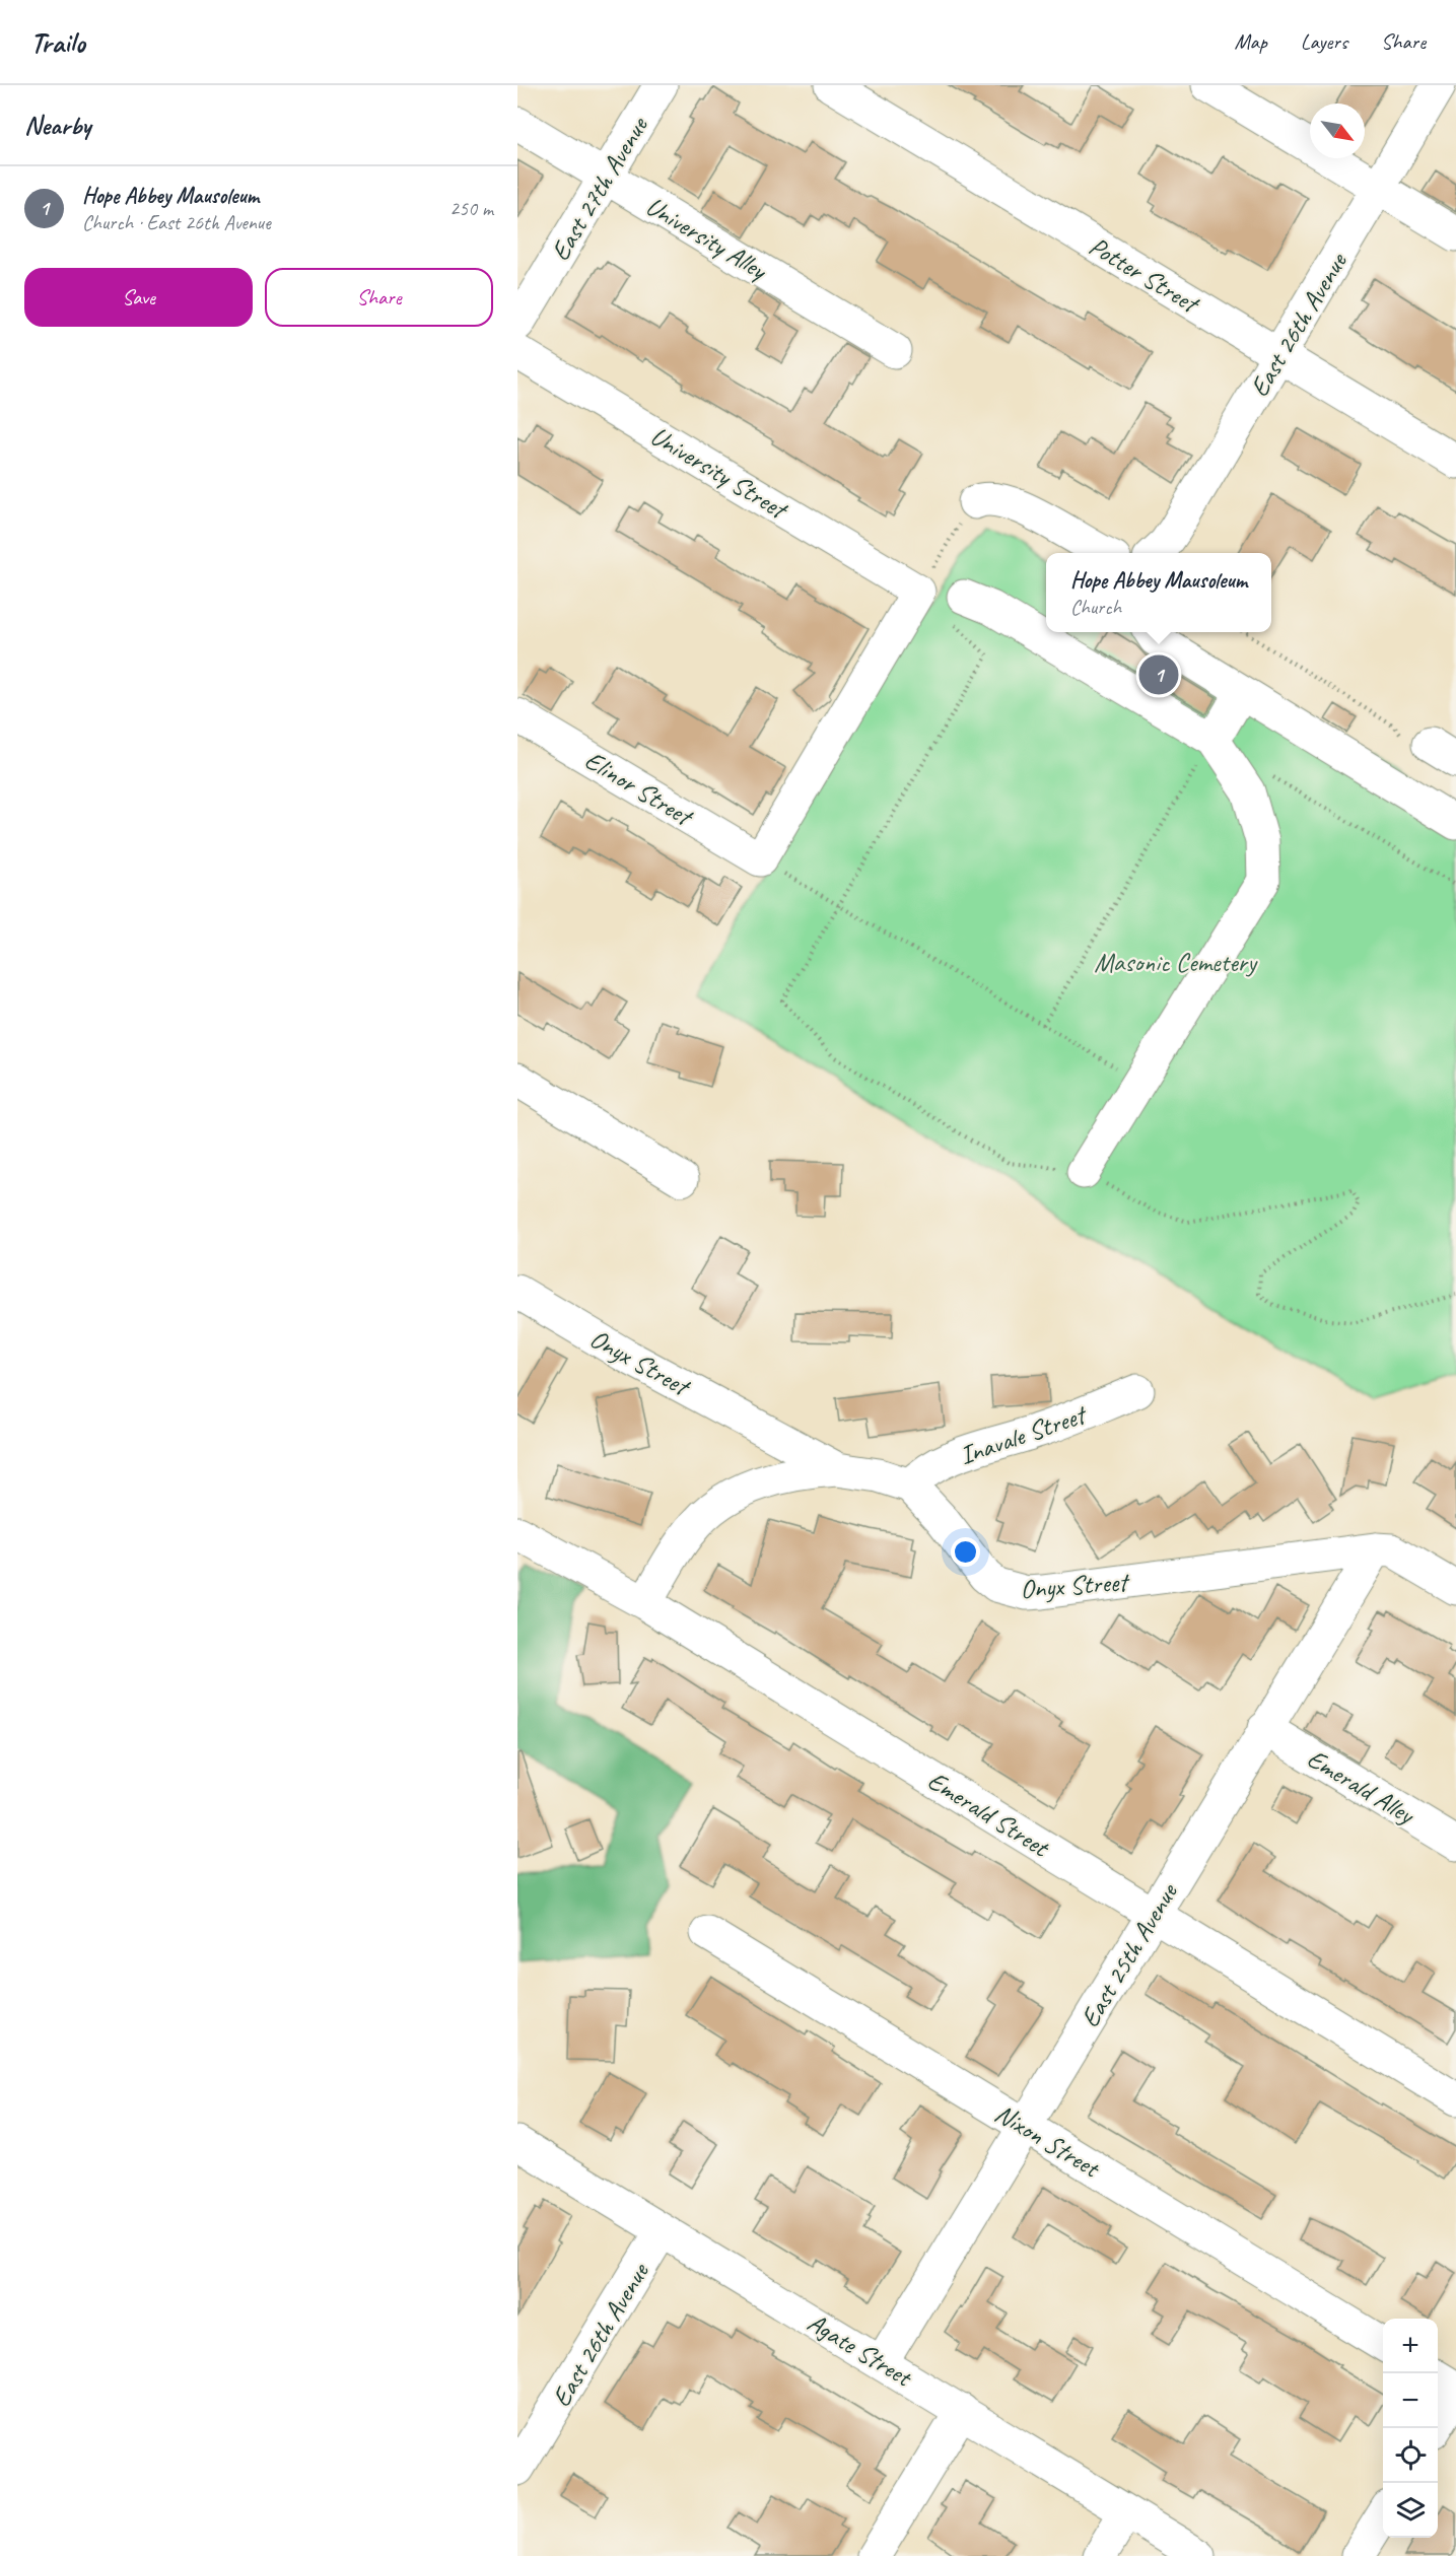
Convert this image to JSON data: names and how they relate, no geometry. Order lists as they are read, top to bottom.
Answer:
{
  "streets": {
    "street": [
      "East 27th Avenue",
      "University Alley",
      "Potter Street",
      "East 26th Avenue",
      "University Street",
      "Elinor Street",
      "Onyx Street",
      "Inavale Street",
      "Emerald Alley",
      "Emerald Street",
      "East 25th Avenue",
      "Nixon Street",
      "Agate Street"
    ]
  },
  "crossings": [
    ["East 27th Avenue", "University Alley"],
    ["Potter Street", "East 26th Avenue"],
    ["East 26th Avenue", "Agate Street"],
    ["Onyx Street", "Inavale Street"],
    ["Onyx Street", "East 25th Avenue"],
    ["Emerald Alley", "East 25th Avenue"],
    ["Emerald Street", "East 25th Avenue"],
    ["East 25th Avenue", "Nixon Street"],
    ["East 25th Avenue", "Agate Street"]
  ],
  "parks": ["Masonic Cemetery"],
  "north": "bottom right",
  "page": {
    "header": "Trailo",
    "nav": ["Map", "Layers", "Share"],
    "heading": "Nearby",
    "list": [
      {
        "mark": "1",
        "name": "Hope Abbey Mausoleum",
        "note": "Church · East 26th Avenue",
        "value": "250 m"
      }
    ],
    "buttons": ["Save", "Share"],
    "popup": ["Hope Abbey Mausoleum", "Church"],
    "pins": "1",
    "map_buttons": ["+", "−"]
  }
}
